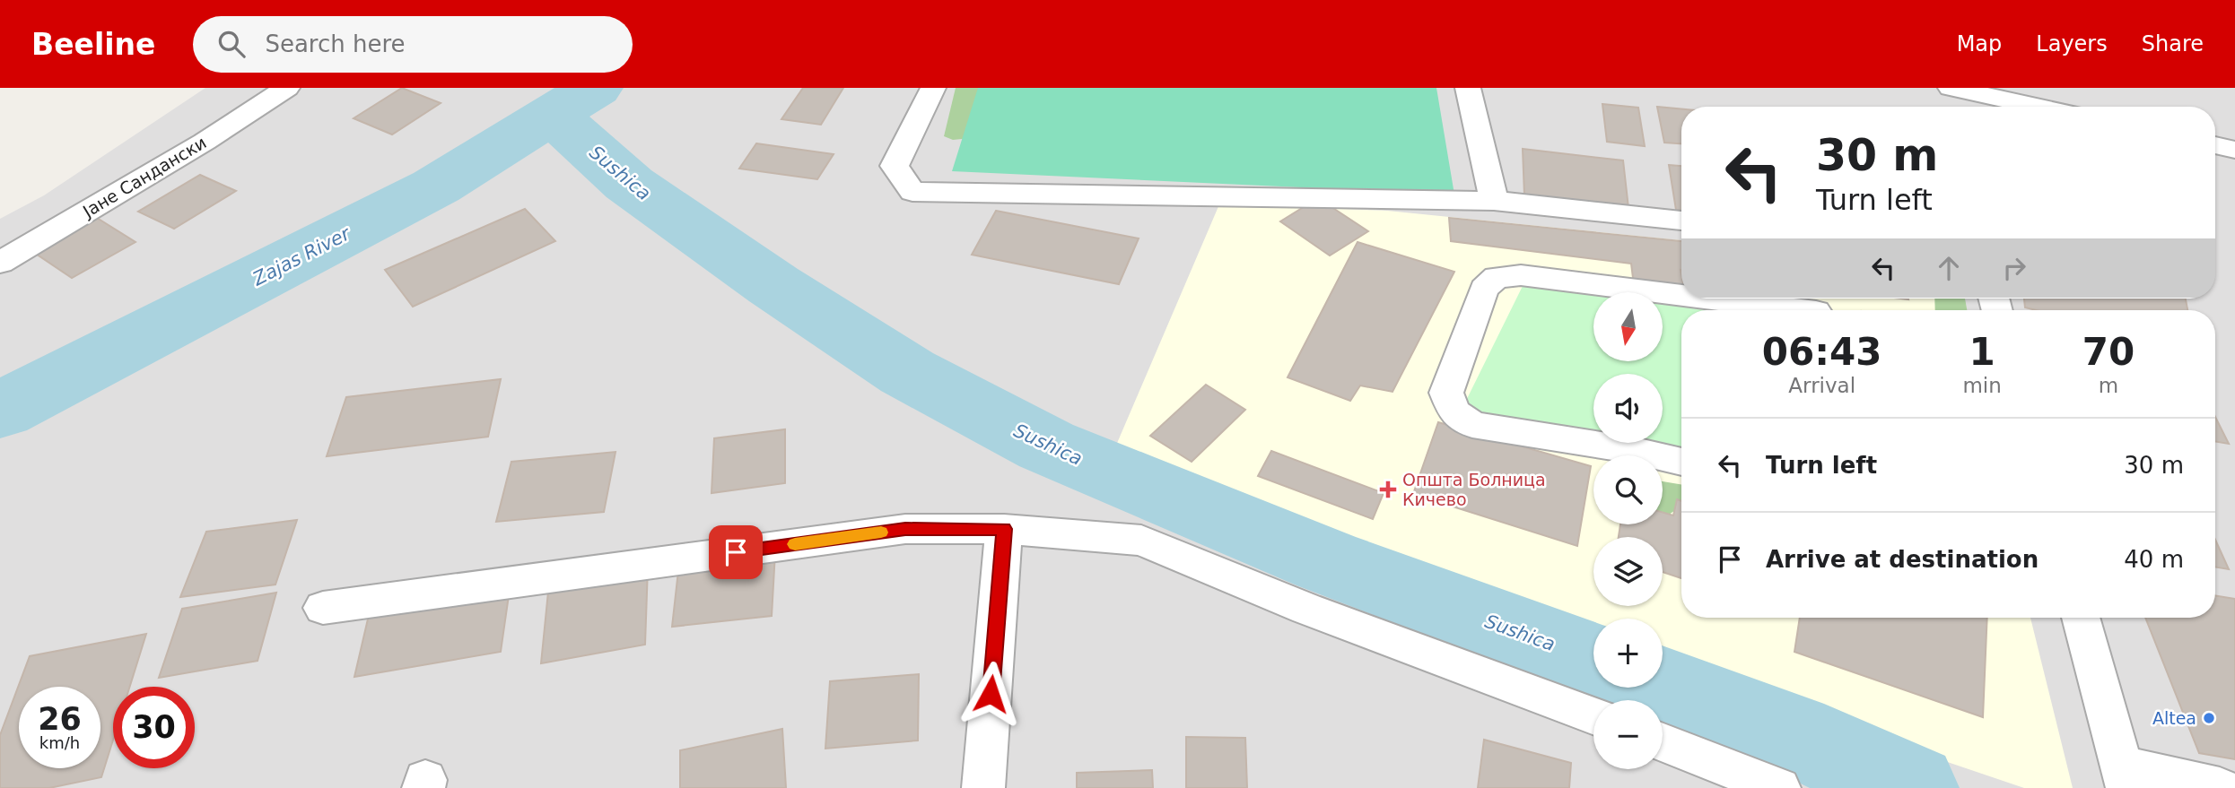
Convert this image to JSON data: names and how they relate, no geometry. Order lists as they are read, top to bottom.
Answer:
{
  "streets": {
    "street": ["Јане Сандански"]
  },
  "water": ["Sushica", "Zajas River"],
  "places": {
    "health": ["Општа Болница Кичево"],
    "other": ["Altea"]
  },
  "north": "bottom",
  "page": {
    "header": "Beeline",
    "search": "Search here",
    "nav": ["Map", "Layers", "Share"],
    "turn": ["30 m", "Turn left"],
    "map_buttons": ["+", "−"],
    "eta": [
      "06:43",
      "Arrival",
      "1",
      "min",
      "70",
      "m"
    ],
    "list": [
      {
        "name": "Turn left",
        "value": "30 m"
      },
      {
        "name": "Arrive at destination",
        "value": "40 m"
      }
    ],
    "speed": "26 km/h",
    "limit": "30"
  }
}
